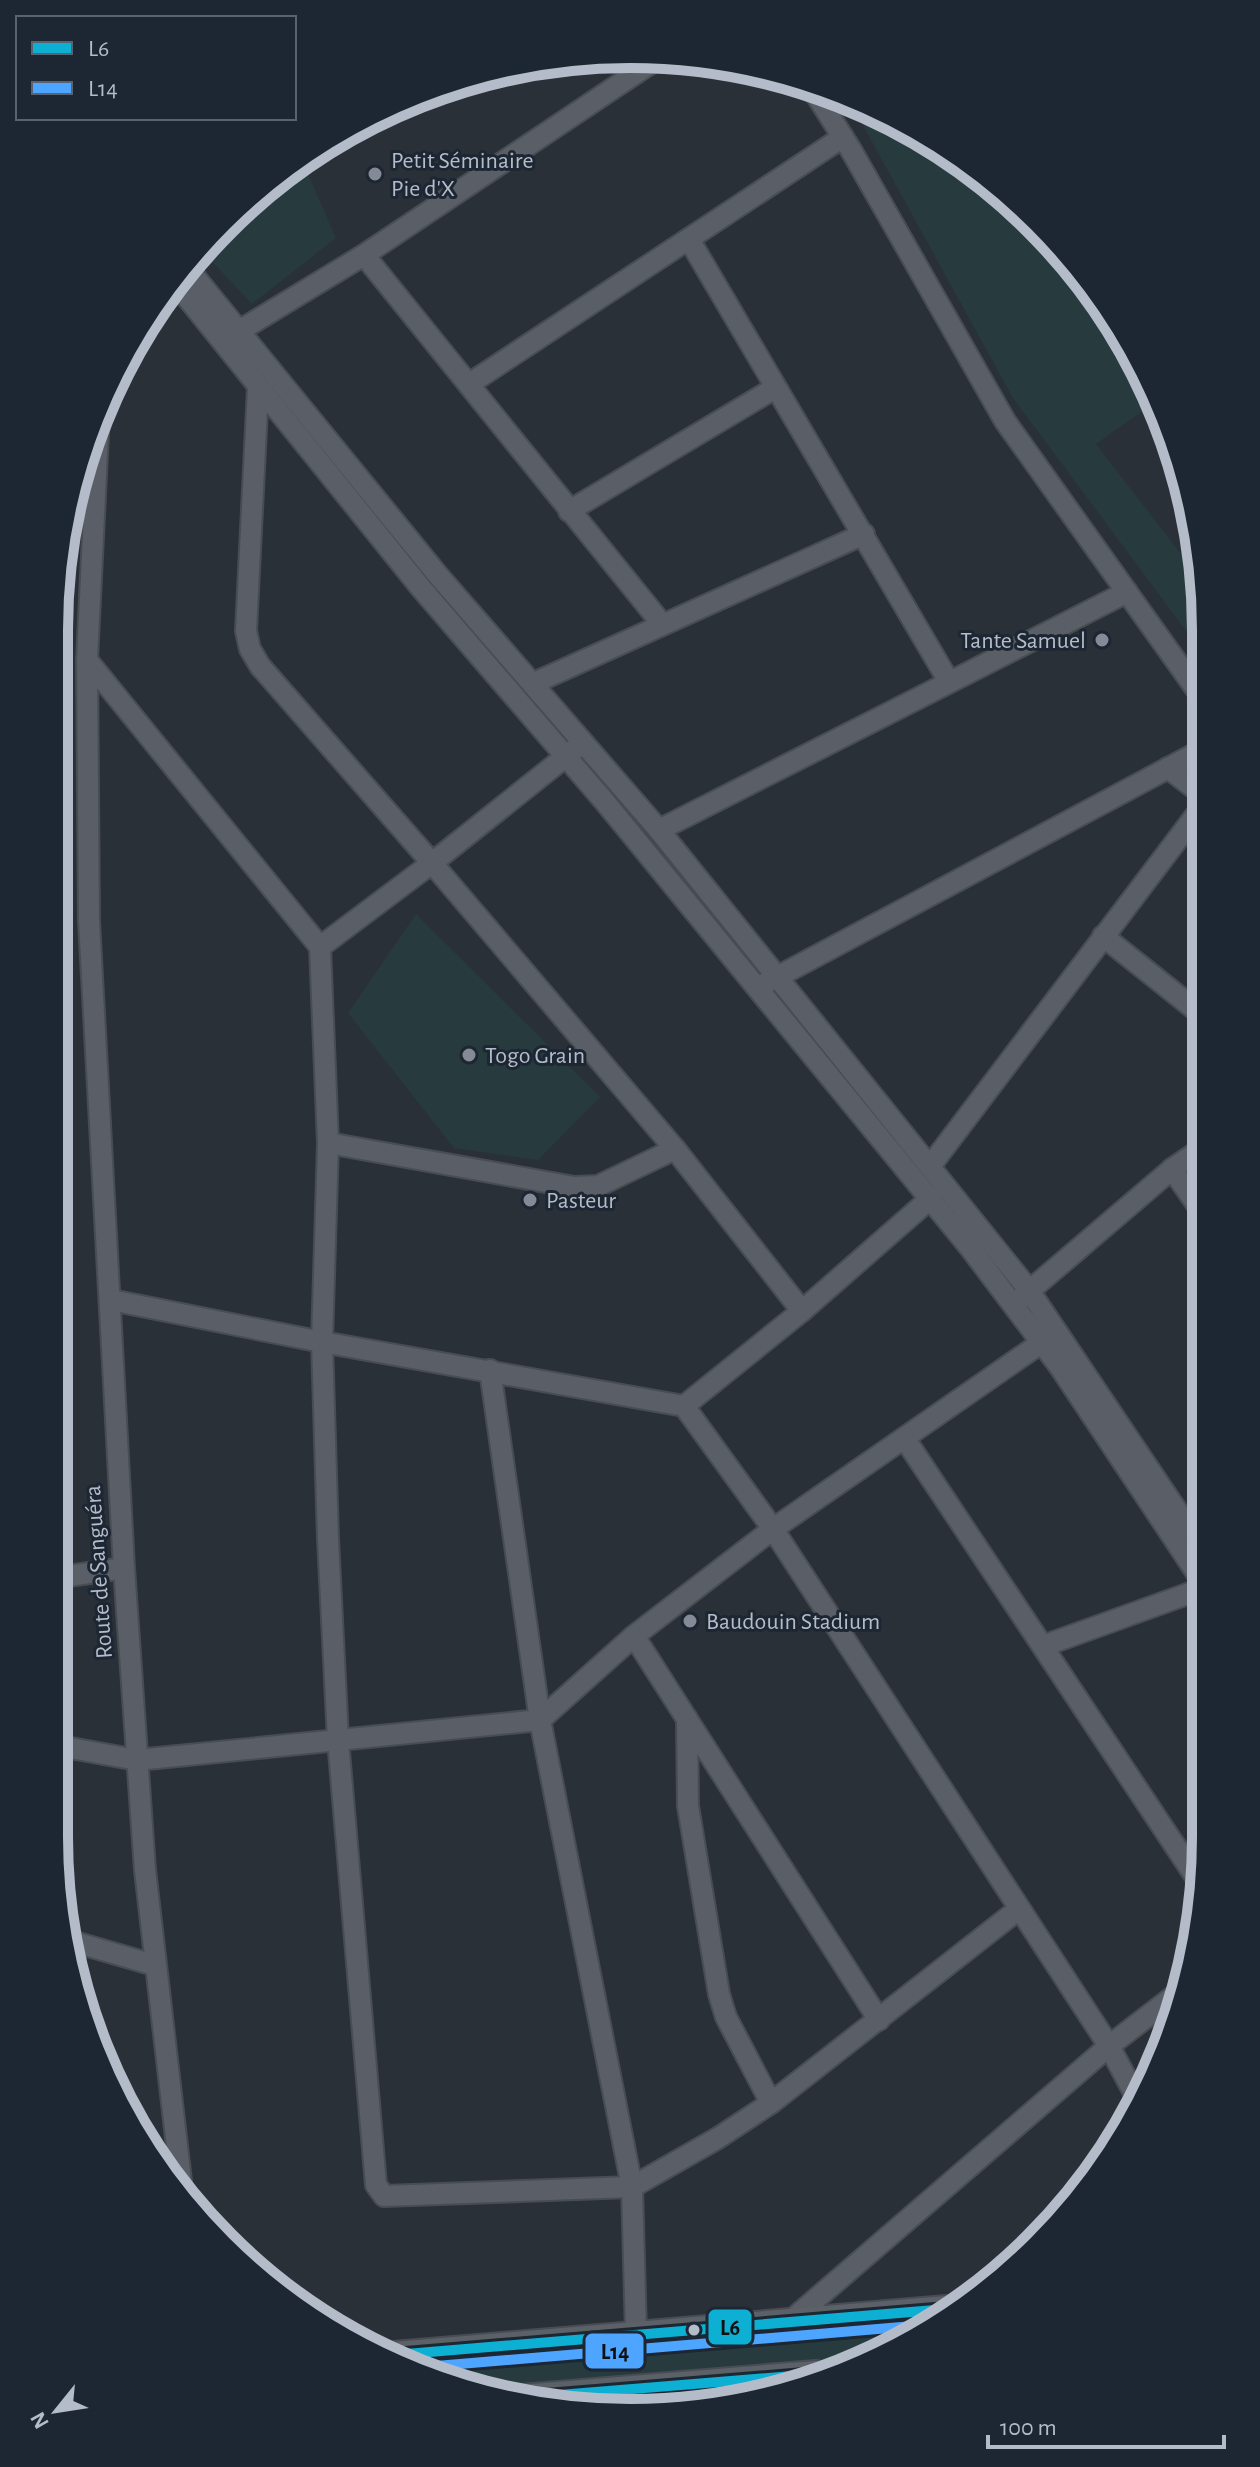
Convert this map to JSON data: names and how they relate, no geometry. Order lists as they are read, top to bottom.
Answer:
{
  "streets": {
    "street": ["Route de Sanguéra"]
  },
  "places": [
    "Petit Séminaire Pie d'X",
    "Tante Samuel",
    "Togo Grain",
    "Pasteur",
    "Baudouin Stadium"
  ],
  "lines": ["transit line L6", "transit line L14"],
  "legend": ["L6", "L14"],
  "scale_bar": "100 m",
  "north": "bottom left"
}
